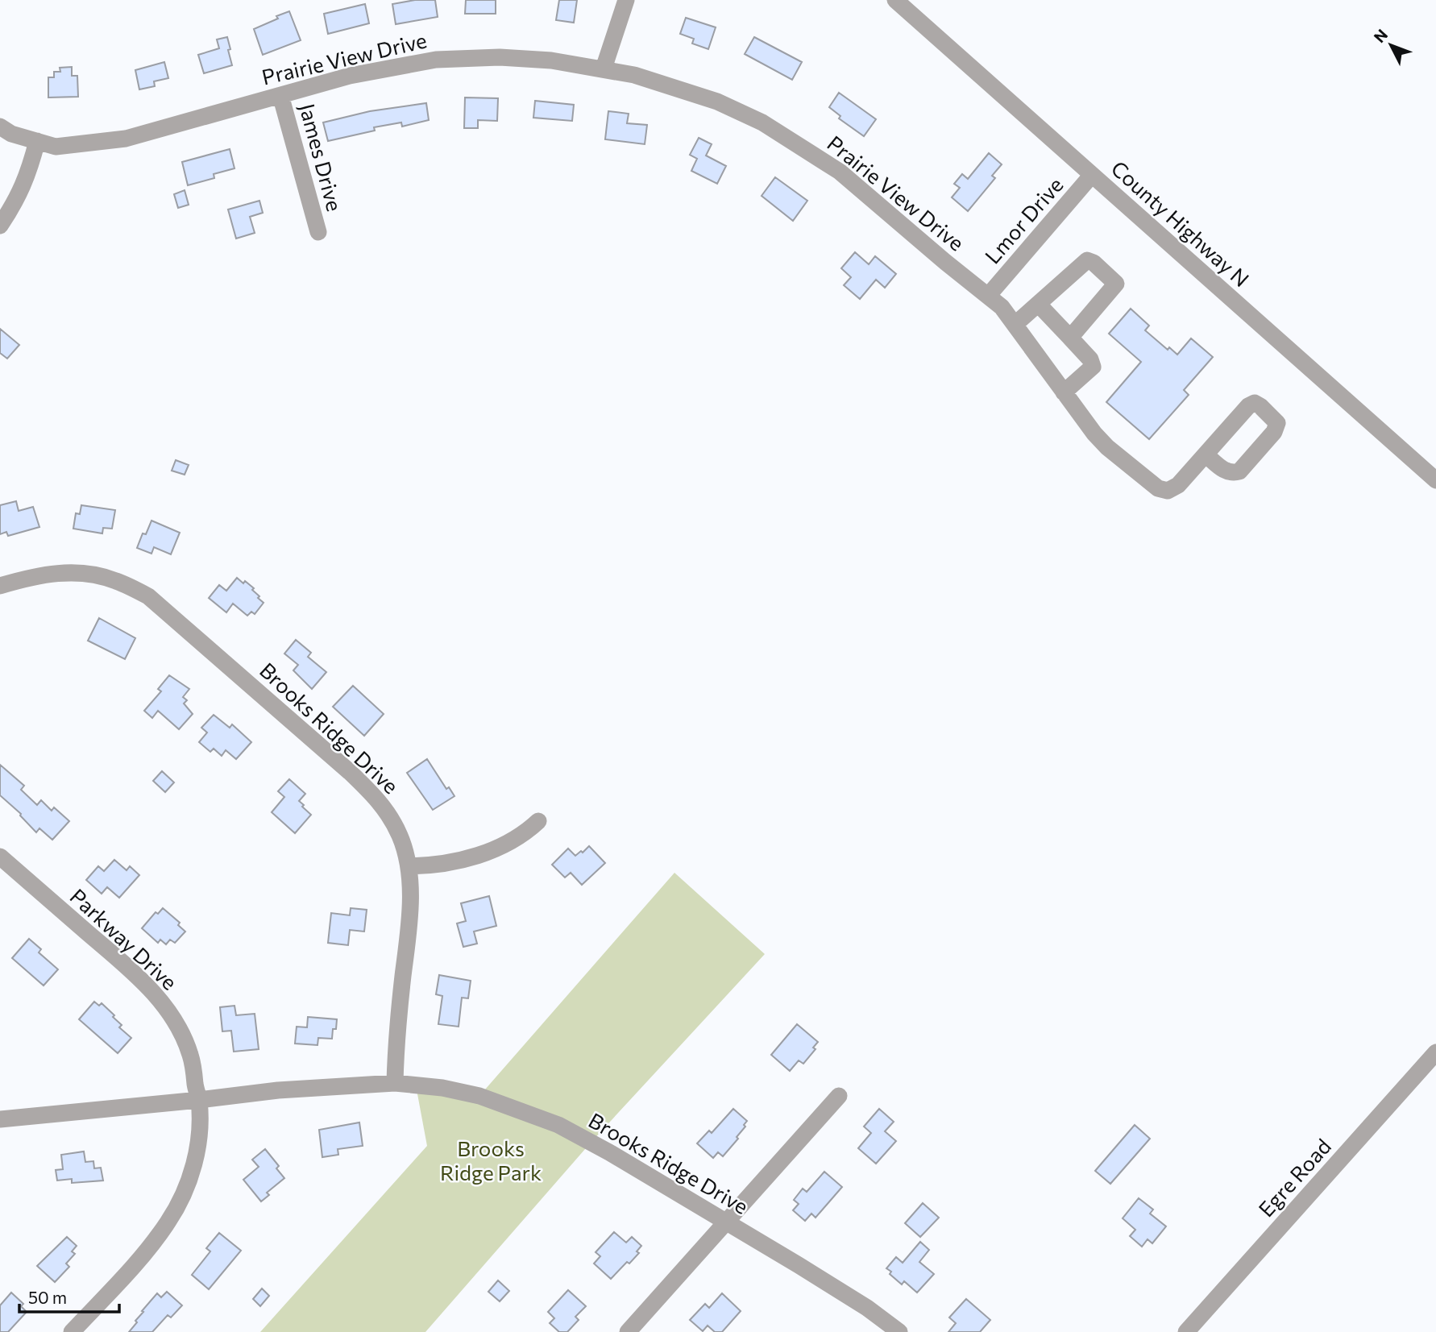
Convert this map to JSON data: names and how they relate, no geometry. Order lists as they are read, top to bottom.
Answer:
{
  "streets": {
    "street": [
      "Prairie View Drive",
      "James Drive",
      "Lmor Drive",
      "County Highway N",
      "Brooks Ridge Drive",
      "Parkway Drive",
      "Egre Road"
    ]
  },
  "crossings": [
    ["Prairie View Drive", "James Drive"],
    ["Prairie View Drive", "Lmor Drive"],
    ["Lmor Drive", "County Highway N"],
    ["Brooks Ridge Drive", "Parkway Drive"]
  ],
  "parks": ["Brooks Ridge Park"],
  "scale_bar": "50 m",
  "north": "top left"
}
